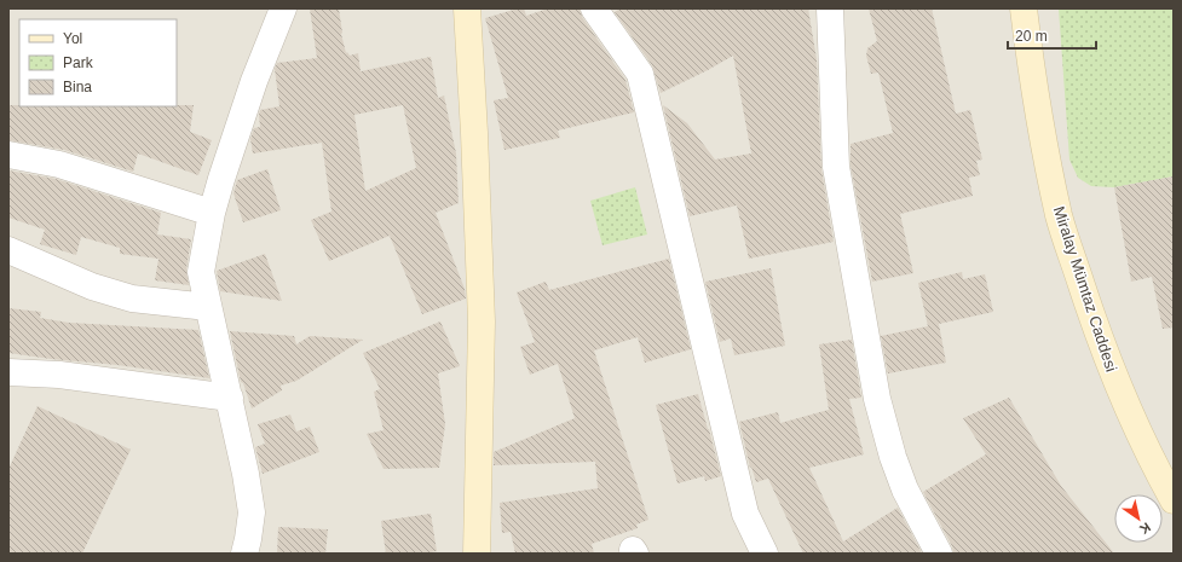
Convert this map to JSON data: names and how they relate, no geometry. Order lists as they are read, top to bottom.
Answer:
{
  "streets": {
    "main road": ["Miralay Mümtaz Caddesi"]
  },
  "legend": ["Yol", "Park", "Bina"],
  "scale_bar": "20 m",
  "north": "bottom right"
}
